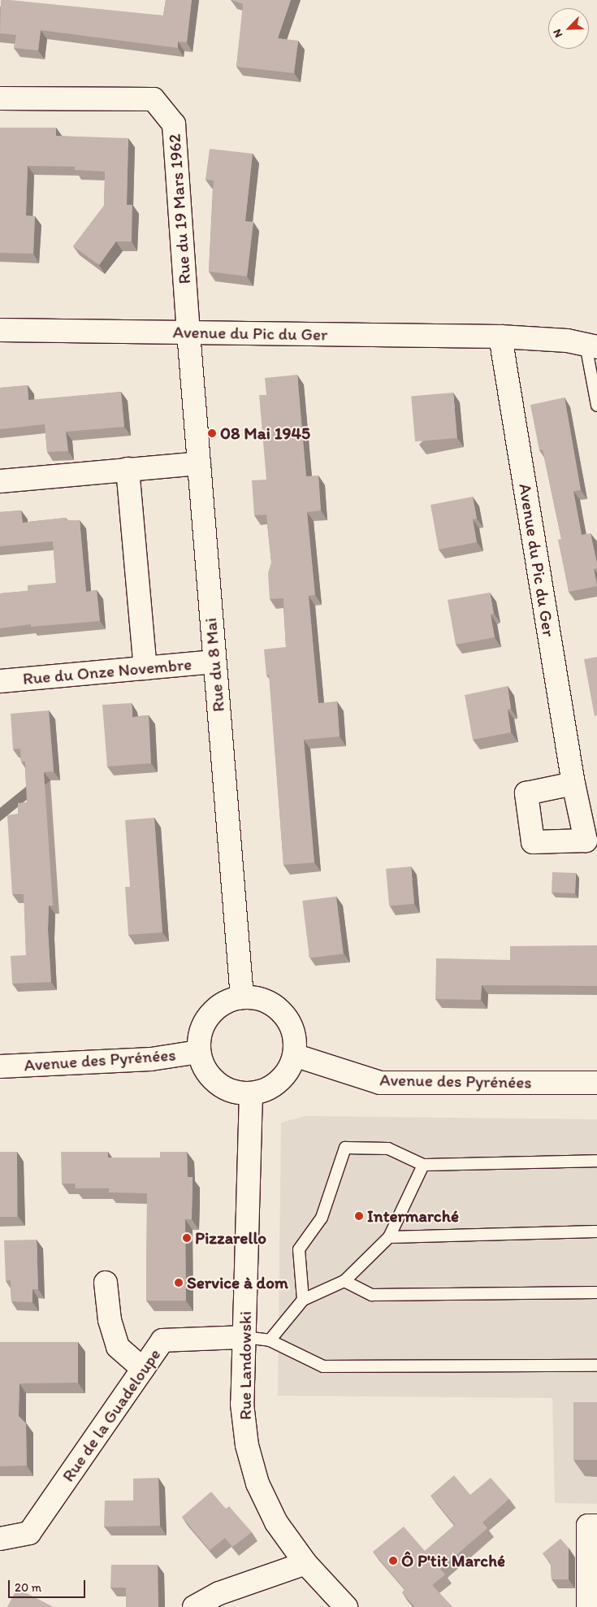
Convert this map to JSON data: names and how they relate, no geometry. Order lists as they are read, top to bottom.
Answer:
{
  "streets": {
    "street": [
      "Rue du 19 Mars 1962",
      "Avenue du Pic du Ger",
      "Rue du 8 Mai",
      "Rue du Onze Novembre",
      "Avenue des Pyrénées",
      "Rue Landowski",
      "Rue de la Guadeloupe"
    ]
  },
  "crossings": [
    ["Rue du 19 Mars 1962", "Avenue du Pic du Ger"],
    ["Rue du 19 Mars 1962", "Rue du 8 Mai"],
    ["Avenue du Pic du Ger", "Rue du 8 Mai"],
    ["Rue du 8 Mai", "Rue du Onze Novembre"],
    ["Rue du 8 Mai", "Avenue des Pyrénées"],
    ["Rue du 8 Mai", "Rue Landowski"],
    ["Avenue des Pyrénées", "Rue Landowski"],
    ["Rue Landowski", "Rue de la Guadeloupe"]
  ],
  "places": [
    "08 Mai 1945",
    "Intermarché",
    "Pizzarello",
    "Service à dom",
    "Ô P'tit Marché"
  ],
  "scale_bar": "20 m",
  "north": "bottom left"
}
